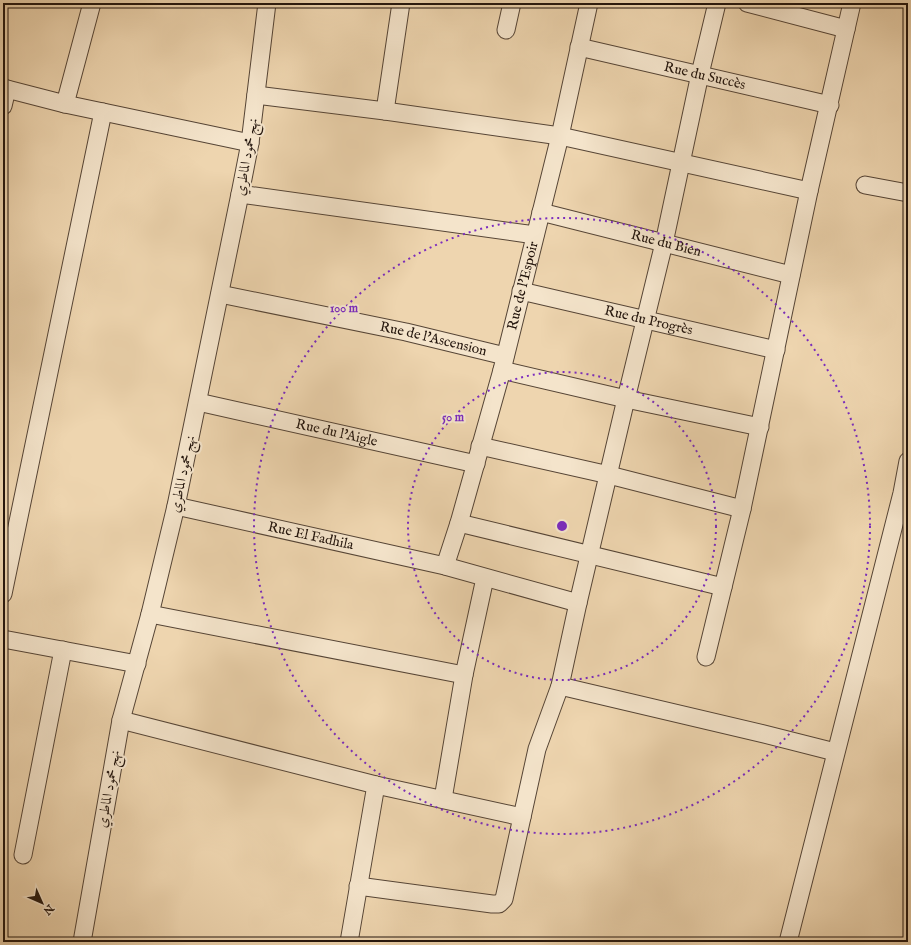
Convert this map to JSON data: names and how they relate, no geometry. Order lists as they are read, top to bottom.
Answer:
{
  "streets": {
    "street": [
      "Rue du Succès",
      "نهج محمود الماطري",
      "Rue du Bien",
      "Rue de l'Espoir",
      "Rue du Progrès",
      "Rue de l'Ascension",
      "Rue du l'Aigle",
      "Rue El Fadhila"
    ]
  },
  "crossings": [
    ["Rue du Succès", "Rue de l'Espoir"],
    ["نهج محمود الماطري", "Rue de l'Ascension"],
    ["نهج محمود الماطري", "Rue du l'Aigle"],
    ["نهج محمود الماطري", "Rue El Fadhila"],
    ["Rue du Bien", "Rue de l'Espoir"],
    ["Rue de l'Espoir", "Rue du Progrès"],
    ["Rue de l'Espoir", "Rue de l'Ascension"],
    ["Rue de l'Espoir", "Rue du l'Aigle"],
    ["Rue de l'Espoir", "Rue El Fadhila"]
  ],
  "north": "bottom right",
  "rings": ["100 m", "50 m"]
}
